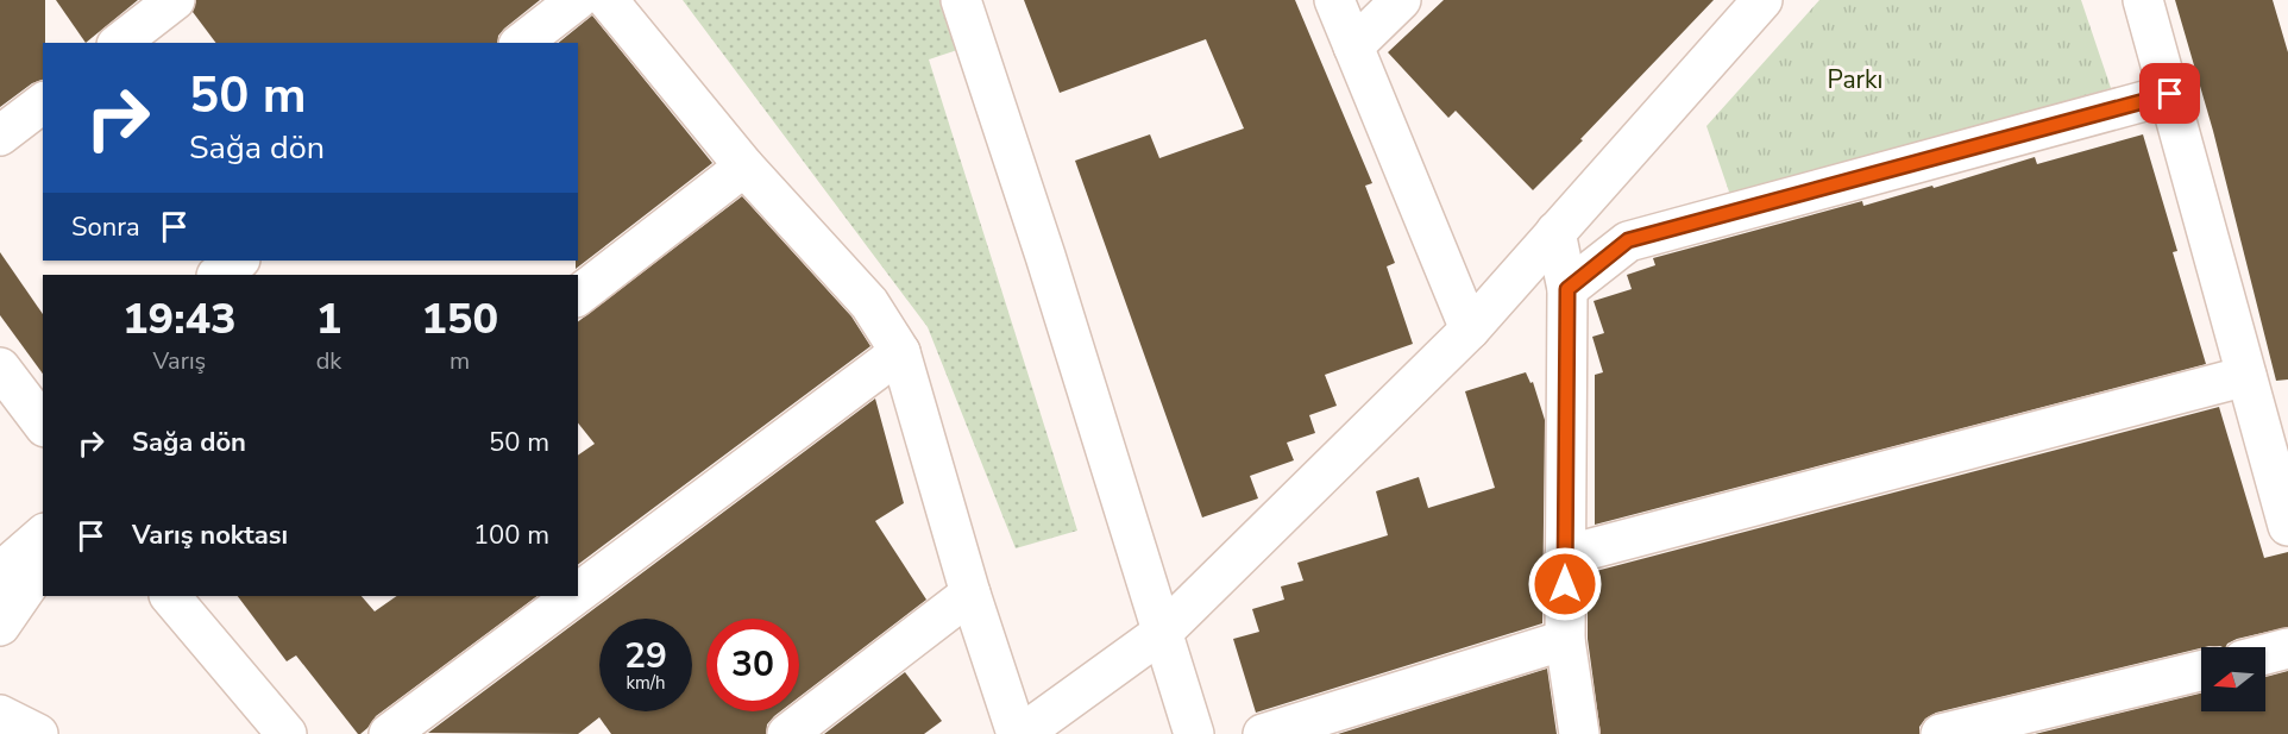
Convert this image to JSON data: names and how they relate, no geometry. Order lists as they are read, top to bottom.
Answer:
{
  "parks": ["Parkı"],
  "north": "left",
  "page": {
    "turn": ["50 m", "Sağa dön"],
    "then": "Sonra",
    "eta": [
      "19:43",
      "Varış",
      "1",
      "dk",
      "150",
      "m"
    ],
    "list": [
      {
        "name": "Sağa dön",
        "value": "50 m"
      },
      {
        "name": "Varış noktası",
        "value": "100 m"
      }
    ],
    "speed": "29 km/h",
    "limit": "30"
  }
}
